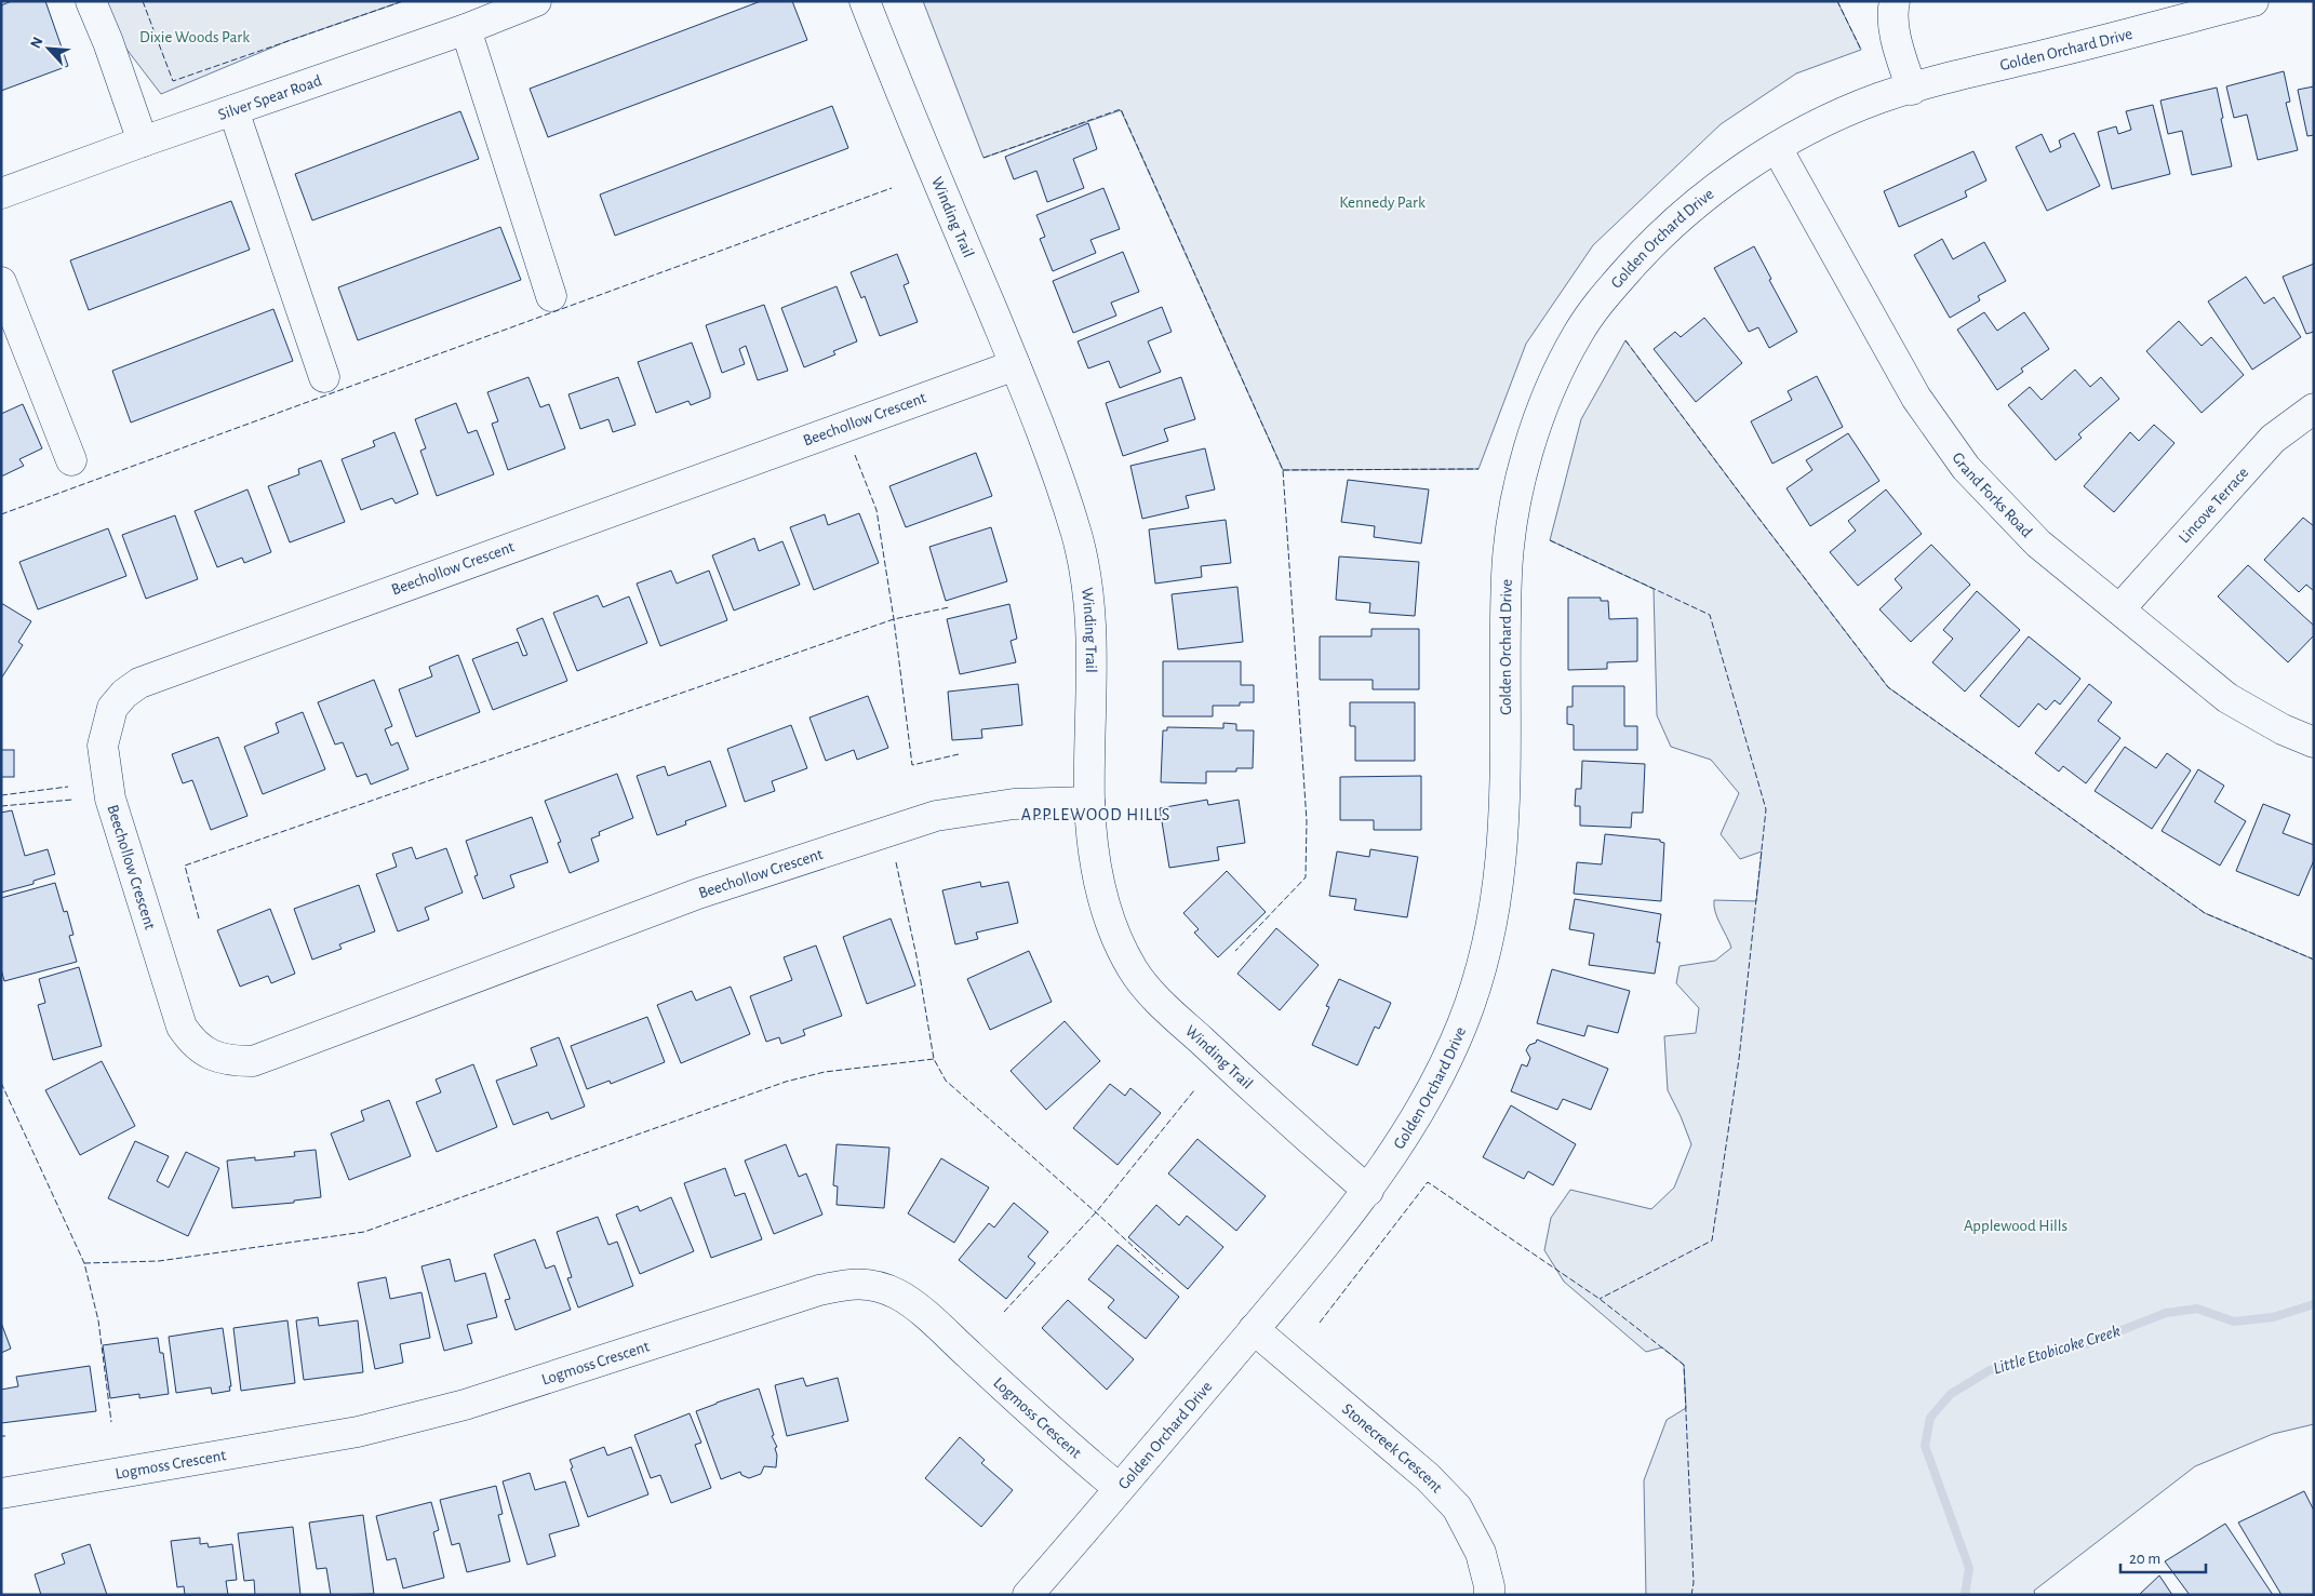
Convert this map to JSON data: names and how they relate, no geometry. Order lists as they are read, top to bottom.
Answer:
{
  "streets": {
    "street": [
      "Golden Orchard Drive",
      "Silver Spear Road",
      "Winding Trail",
      "Beechollow Crescent",
      "Grand Forks Road",
      "Lincove Terrace",
      "Logmoss Crescent",
      "Stonecreek Crescent"
    ]
  },
  "crossings": [
    ["Golden Orchard Drive", "Winding Trail"],
    ["Golden Orchard Drive", "Grand Forks Road"],
    ["Golden Orchard Drive", "Logmoss Crescent"],
    ["Golden Orchard Drive", "Stonecreek Crescent"],
    ["Winding Trail", "Beechollow Crescent"],
    ["Grand Forks Road", "Lincove Terrace"]
  ],
  "districts": ["APPLEWOOD HILLS"],
  "water": ["Little Etobicoke Creek"],
  "parks": ["Dixie Woods Park", "Kennedy Park", "Applewood Hills"],
  "scale_bar": "20 m",
  "north": "top left"
}
